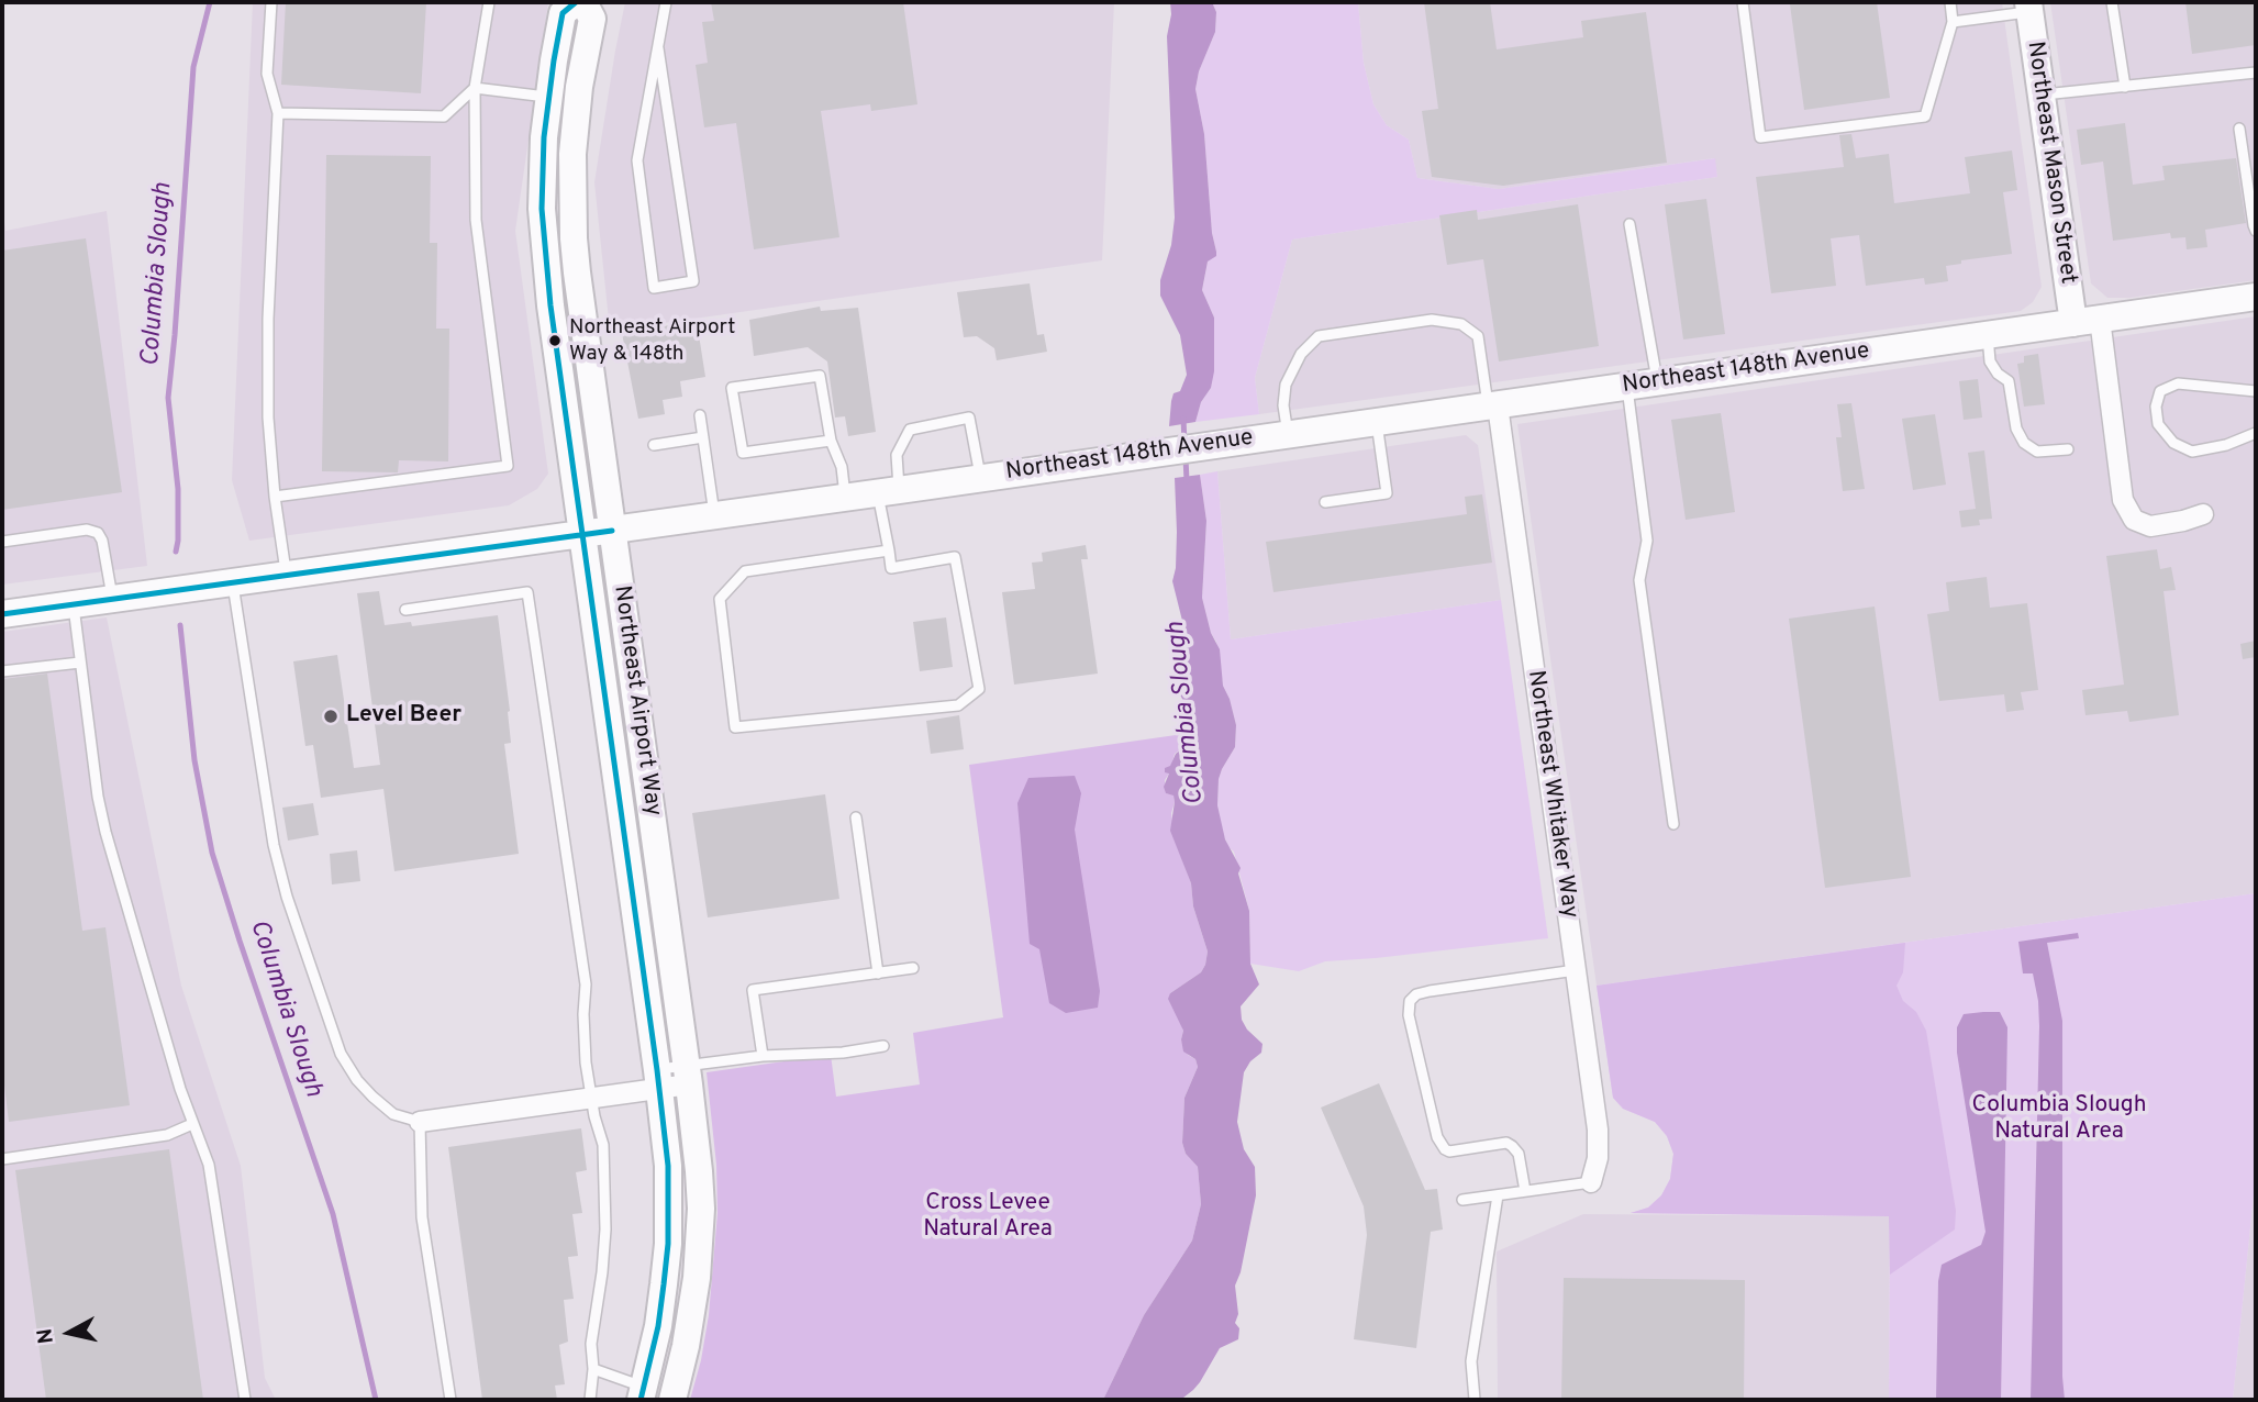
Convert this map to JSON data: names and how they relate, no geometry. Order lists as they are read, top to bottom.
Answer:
{
  "streets": {
    "main road": ["Northeast Mason Street", "Northeast 148th Avenue", "Northeast Airport Way"],
    "street": ["Northeast Whitaker Way"]
  },
  "crossings": [
    ["Northeast Mason Street", "Northeast 148th Avenue"],
    ["Northeast 148th Avenue", "Northeast Airport Way"],
    ["Northeast 148th Avenue", "Northeast Whitaker Way"]
  ],
  "water": ["Columbia Slough"],
  "parks": ["Columbia Slough Natural Area", "Cross Levee Natural Area"],
  "places": ["Northeast Airport Way & 148th", "Level Beer"],
  "north": "left"
}
